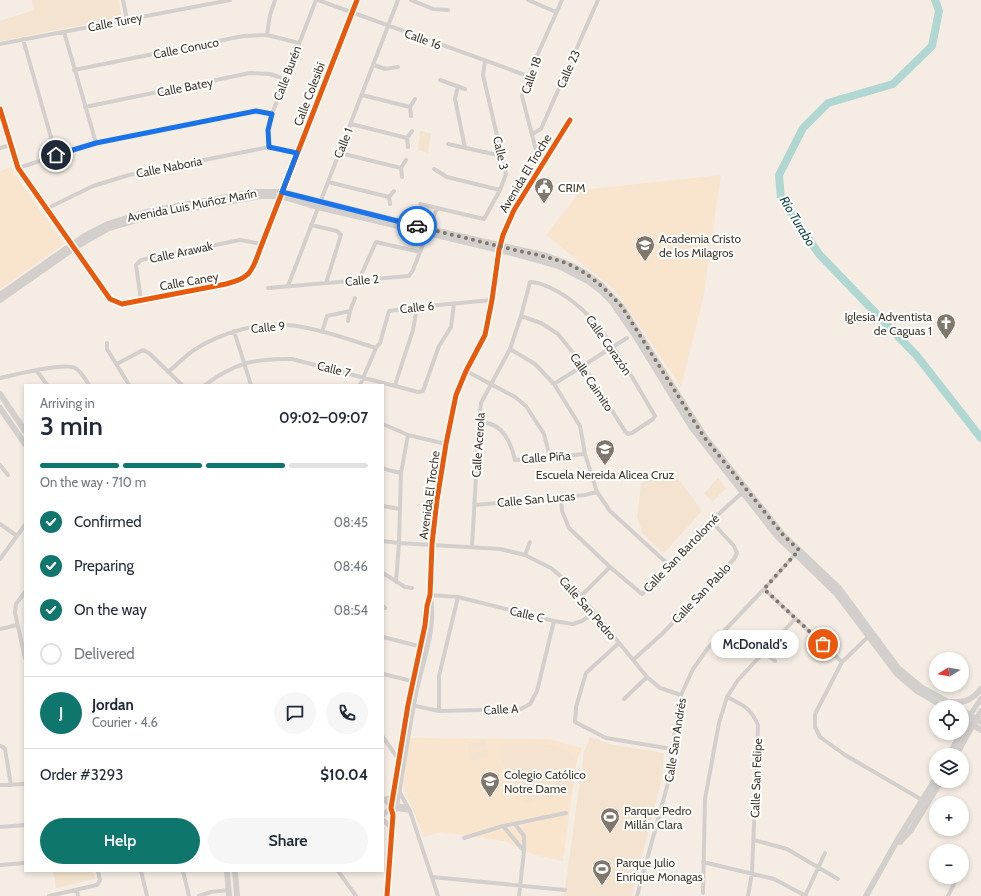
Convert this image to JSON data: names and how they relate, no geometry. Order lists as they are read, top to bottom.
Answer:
{
  "streets": {
    "main road": ["Avenida Luis Muñoz Marín"],
    "street": [
      "Calle Turey",
      "Calle 16",
      "Calle Conuco",
      "Calle 23",
      "Calle Burén",
      "Calle 18",
      "Calle Batey",
      "Calle Colesibí",
      "Calle 1",
      "Calle 3",
      "Calle Naboria",
      "Avenida El Troche",
      "Calle Arawak",
      "Calle 2",
      "Calle Caney",
      "Calle 6",
      "Calle 9",
      "Calle Corazón",
      "Calle 7",
      "Calle Caimito",
      "Calle Acerola",
      "Calle Piña",
      "Calle San Lucas",
      "Calle San Bartolomé",
      "Calle San Pablo",
      "Calle San Pedro",
      "Calle C",
      "Calle A",
      "Calle San Andrés",
      "Calle San Felipe"
    ]
  },
  "crossings": [
    ["Calle 16", "Calle Burén"],
    ["Calle 16", "Calle 18"],
    ["Calle 16", "Calle Colesibí"],
    ["Calle 16", "Calle 1"],
    ["Calle 16", "Calle 3"],
    ["Calle Conuco", "Calle Burén"],
    ["Calle 23", "Calle 18"],
    ["Calle Burén", "Calle Batey"],
    ["Calle Burén", "Calle Naboria"],
    ["Calle Colesibí", "Calle Naboria"],
    ["Calle Colesibí", "Avenida Luis Muñoz Marín"],
    ["Calle Colesibí", "Calle Caney"],
    ["Calle 1", "Avenida Luis Muñoz Marín"],
    ["Calle 1", "Calle 2"],
    ["Calle 3", "Calle 2"],
    ["Calle Naboria", "Calle Caney"],
    ["Avenida El Troche", "Avenida Luis Muñoz Marín"],
    ["Avenida El Troche", "Calle 6"],
    ["Avenida El Troche", "Calle San Pedro"],
    ["Avenida El Troche", "Calle C"],
    ["Avenida El Troche", "Calle A"],
    ["Avenida Luis Muñoz Marín", "Calle 2"],
    ["Avenida Luis Muñoz Marín", "Calle Caney"],
    ["Avenida Luis Muñoz Marín", "Calle San Bartolomé"],
    ["Avenida Luis Muñoz Marín", "Calle San Andrés"],
    ["Calle Arawak", "Calle Caney"],
    ["Calle 6", "Calle 9"],
    ["Calle 6", "Calle 7"],
    ["Calle Corazón", "Calle Caimito"],
    ["Calle Corazón", "Calle Acerola"],
    ["Calle Caimito", "Calle Acerola"],
    ["Calle Acerola", "Calle Piña"],
    ["Calle Acerola", "Calle San Lucas"],
    ["Calle Acerola", "Calle San Pedro"],
    ["Calle San Lucas", "Calle San Bartolomé"],
    ["Calle San Bartolomé", "Calle San Pablo"],
    ["Calle San Pablo", "Calle San Pedro"],
    ["Calle San Pedro", "Calle C"],
    ["Calle San Pedro", "Calle San Andrés"],
    ["Calle C", "Calle A"]
  ],
  "water": ["Río Turabo"],
  "places": {
    "public building": ["CRIM"],
    "school or university": ["Academia Cristo de los Milagros", "Escuela Nereida Alicea Cruz", "Colegio Católico Notre Dame"],
    "church": ["Iglesia Adventista de Caguas 1"],
    "other": ["McDonald's"],
    "sports": ["Parque Pedro Millán Clara", "Parque Julio Enrique Monagas"]
  },
  "north": "left",
  "page": {
    "heading": ["3 min", "Arriving in", "09:02–09:07"],
    "panel": [
      "Jordan",
      "Courier · 4.6",
      "Order #3293",
      "$10.04"
    ],
    "bar": "On the way · 710 m",
    "list": [
      ["Confirmed", "08:45"],
      ["Preparing", "08:46"],
      ["On the way", "08:54"],
      "Delivered"
    ],
    "bubble": "McDonald's",
    "map_buttons": ["+", "−"],
    "round": "J",
    "buttons": ["Help", "Share"]
  }
}
